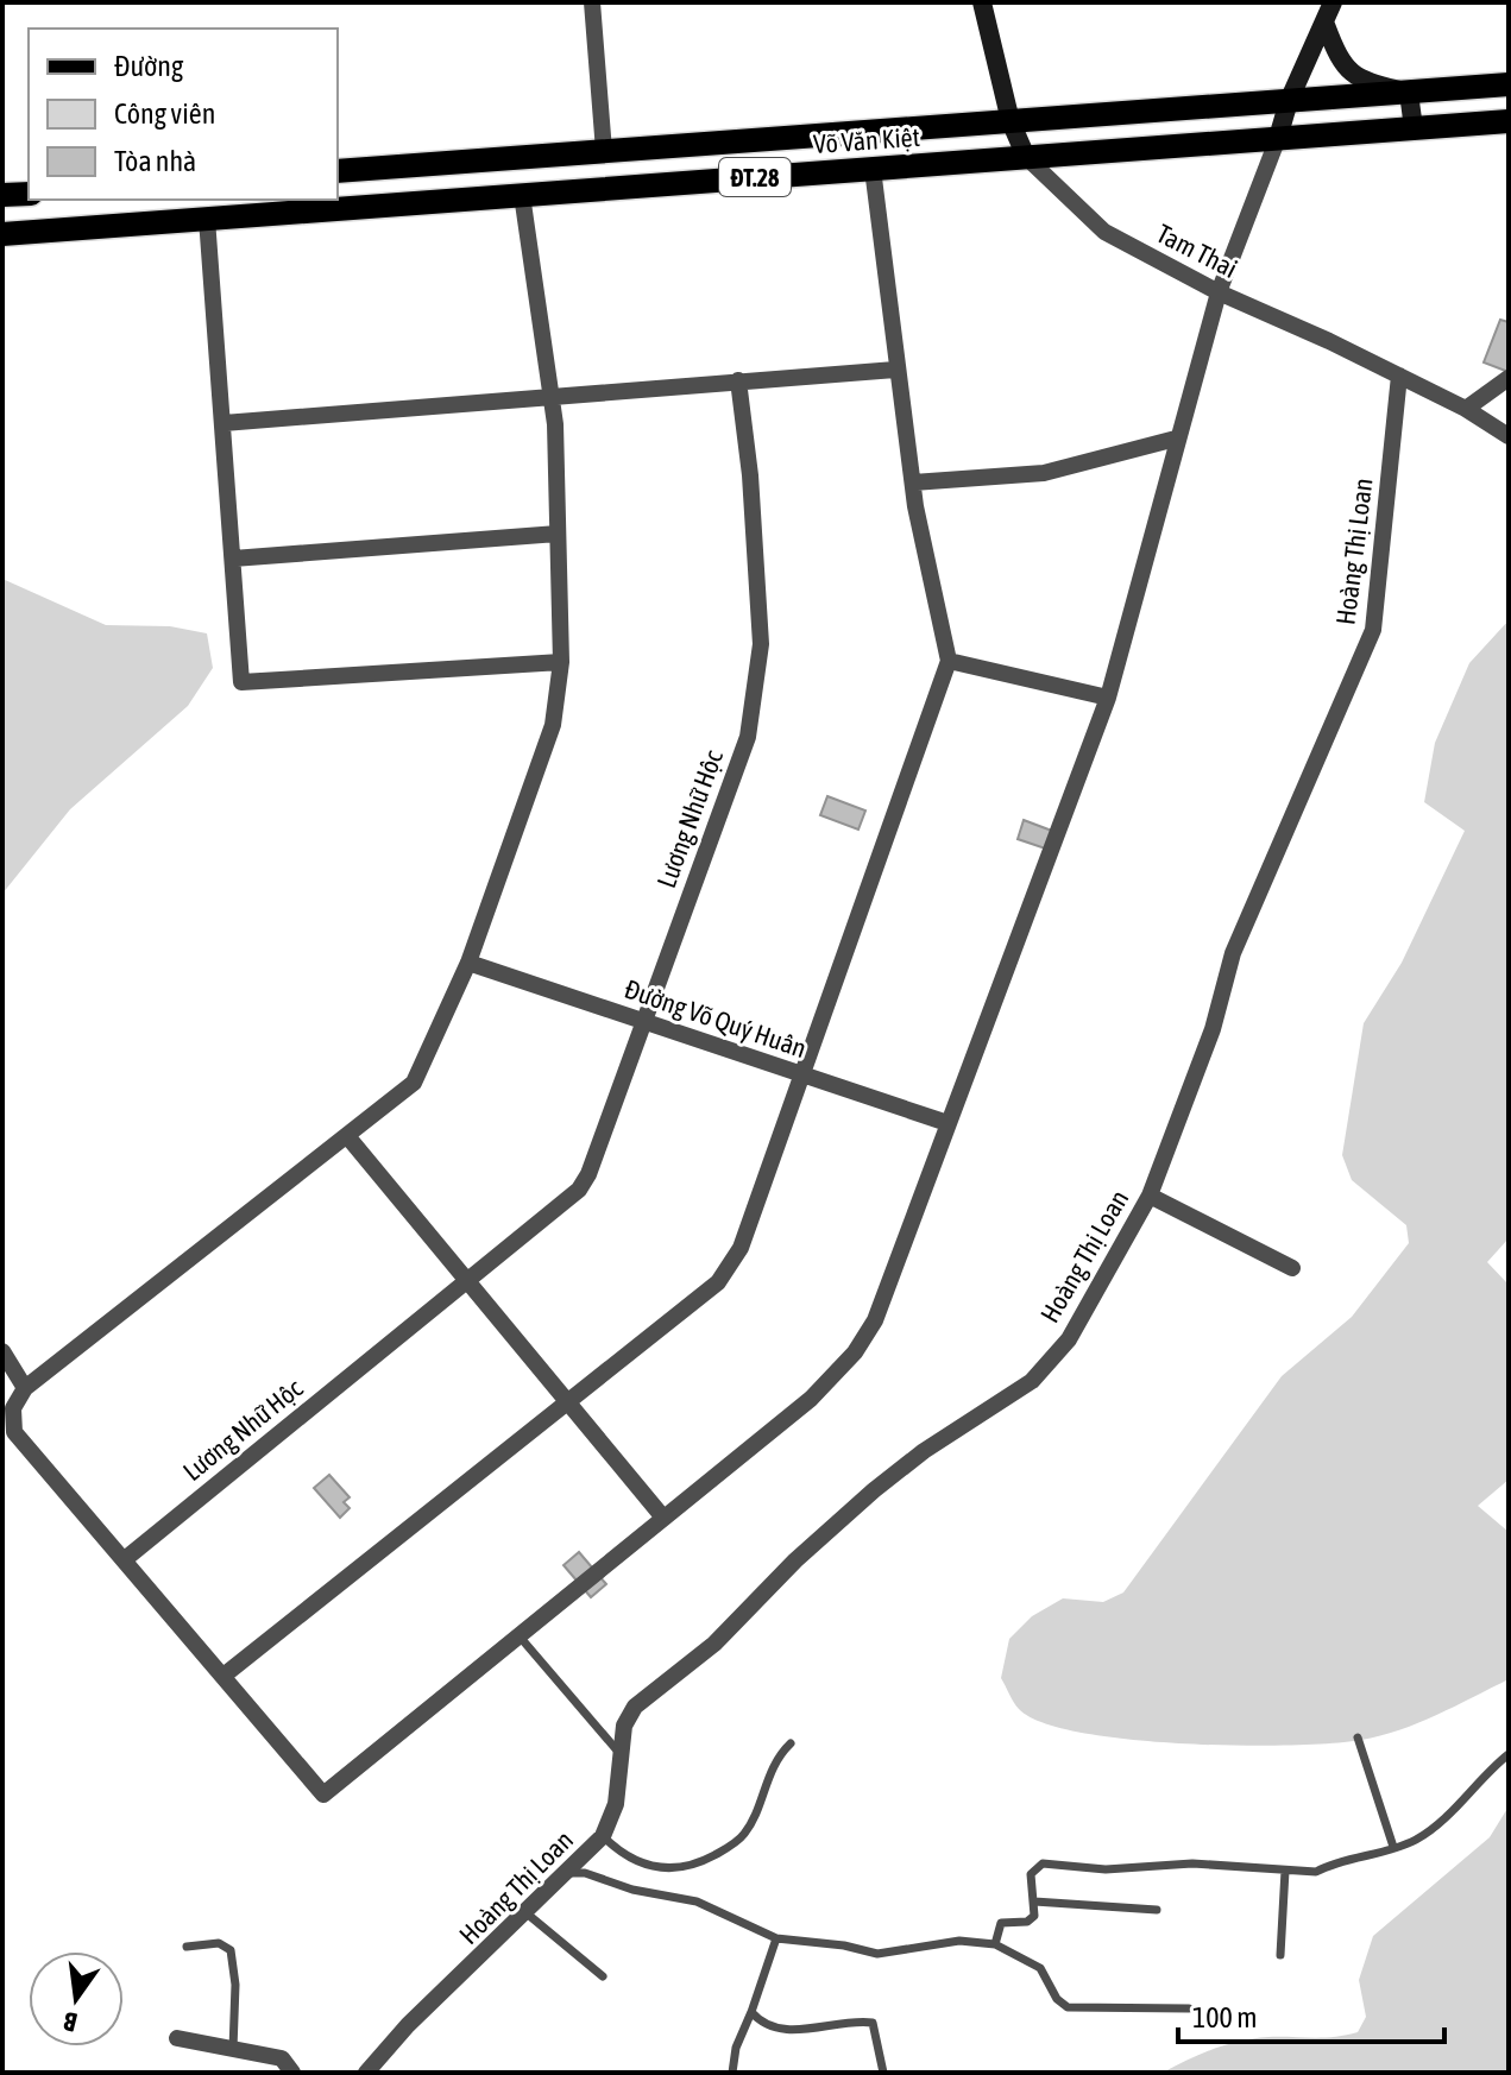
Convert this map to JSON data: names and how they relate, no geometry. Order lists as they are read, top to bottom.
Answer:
{
  "streets": {
    "main road": ["Võ Văn Kiệt", "ĐT.28"],
    "street": [
      "Tam Thai",
      "Hoàng Thị Loan",
      "Lương Nhữ Hộc",
      "Đường Võ Quý Huân"
    ]
  },
  "crossings": [
    ["Võ Văn Kiệt", "Tam Thai"],
    ["Tam Thai", "Hoàng Thị Loan"],
    ["Lương Nhữ Hộc", "Đường Võ Quý Huân"]
  ],
  "legend": ["Đường", "Công viên", "Tòa nhà"],
  "scale_bar": "100 m",
  "north": "bottom"
}
